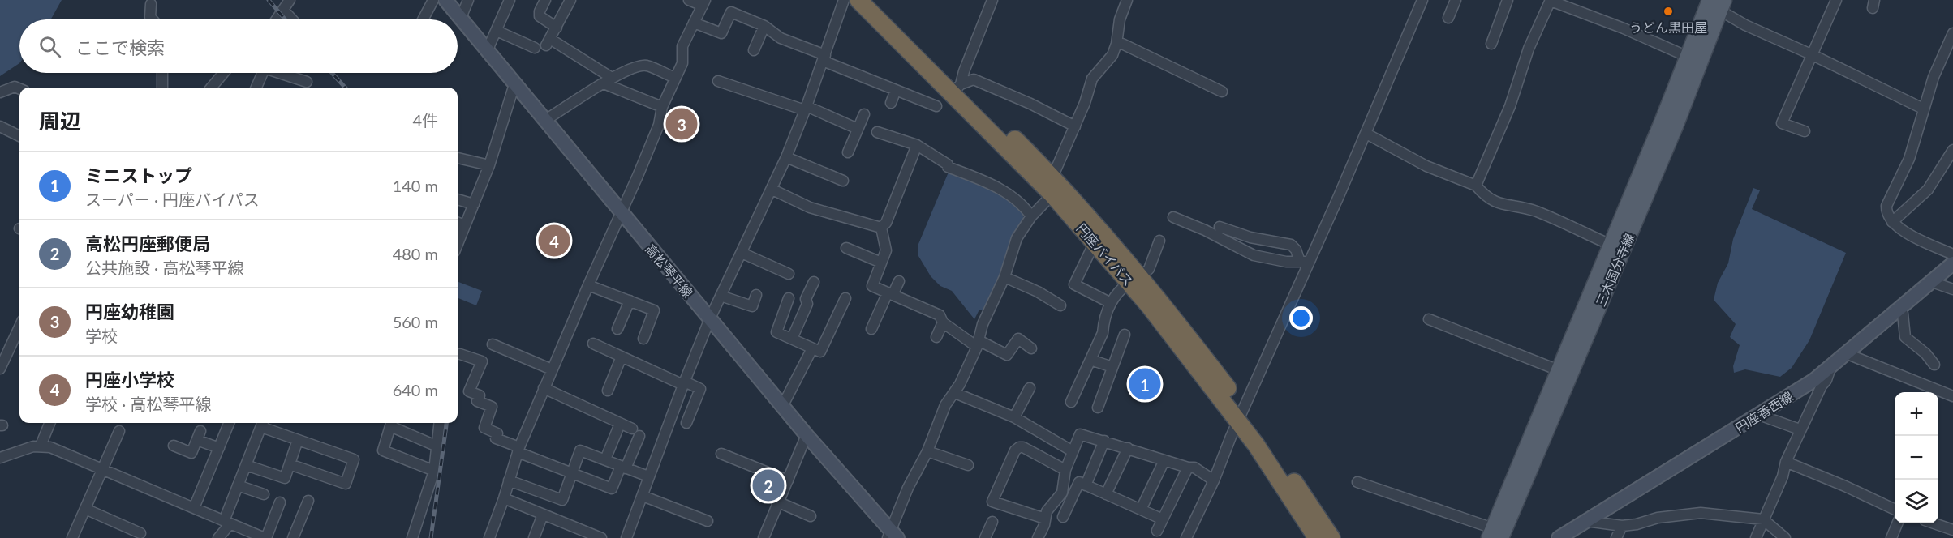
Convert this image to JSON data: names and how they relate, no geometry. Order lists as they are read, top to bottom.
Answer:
{
  "streets": {
    "highway": ["円座バイパス"],
    "main road": ["三木国分寺線", "高松琴平線", "円座香西線"]
  },
  "places": ["うどん黒田屋"],
  "page": {
    "search": "ここで検索",
    "heading": ["周辺", "4件"],
    "pins": [
      "3",
      "4",
      "1",
      "2"
    ],
    "list": [
      {
        "mark": "1",
        "name": "ミニストップ",
        "note": "スーパー · 円座バイパス",
        "value": "140 m"
      },
      {
        "mark": "2",
        "name": "高松円座郵便局",
        "note": "公共施設 · 高松琴平線",
        "value": "480 m"
      },
      {
        "mark": "3",
        "name": "円座幼稚園",
        "note": "学校",
        "value": "560 m"
      },
      {
        "mark": "4",
        "name": "円座小学校",
        "note": "学校 · 高松琴平線",
        "value": "640 m"
      }
    ],
    "map_buttons": ["+", "−"]
  }
}
